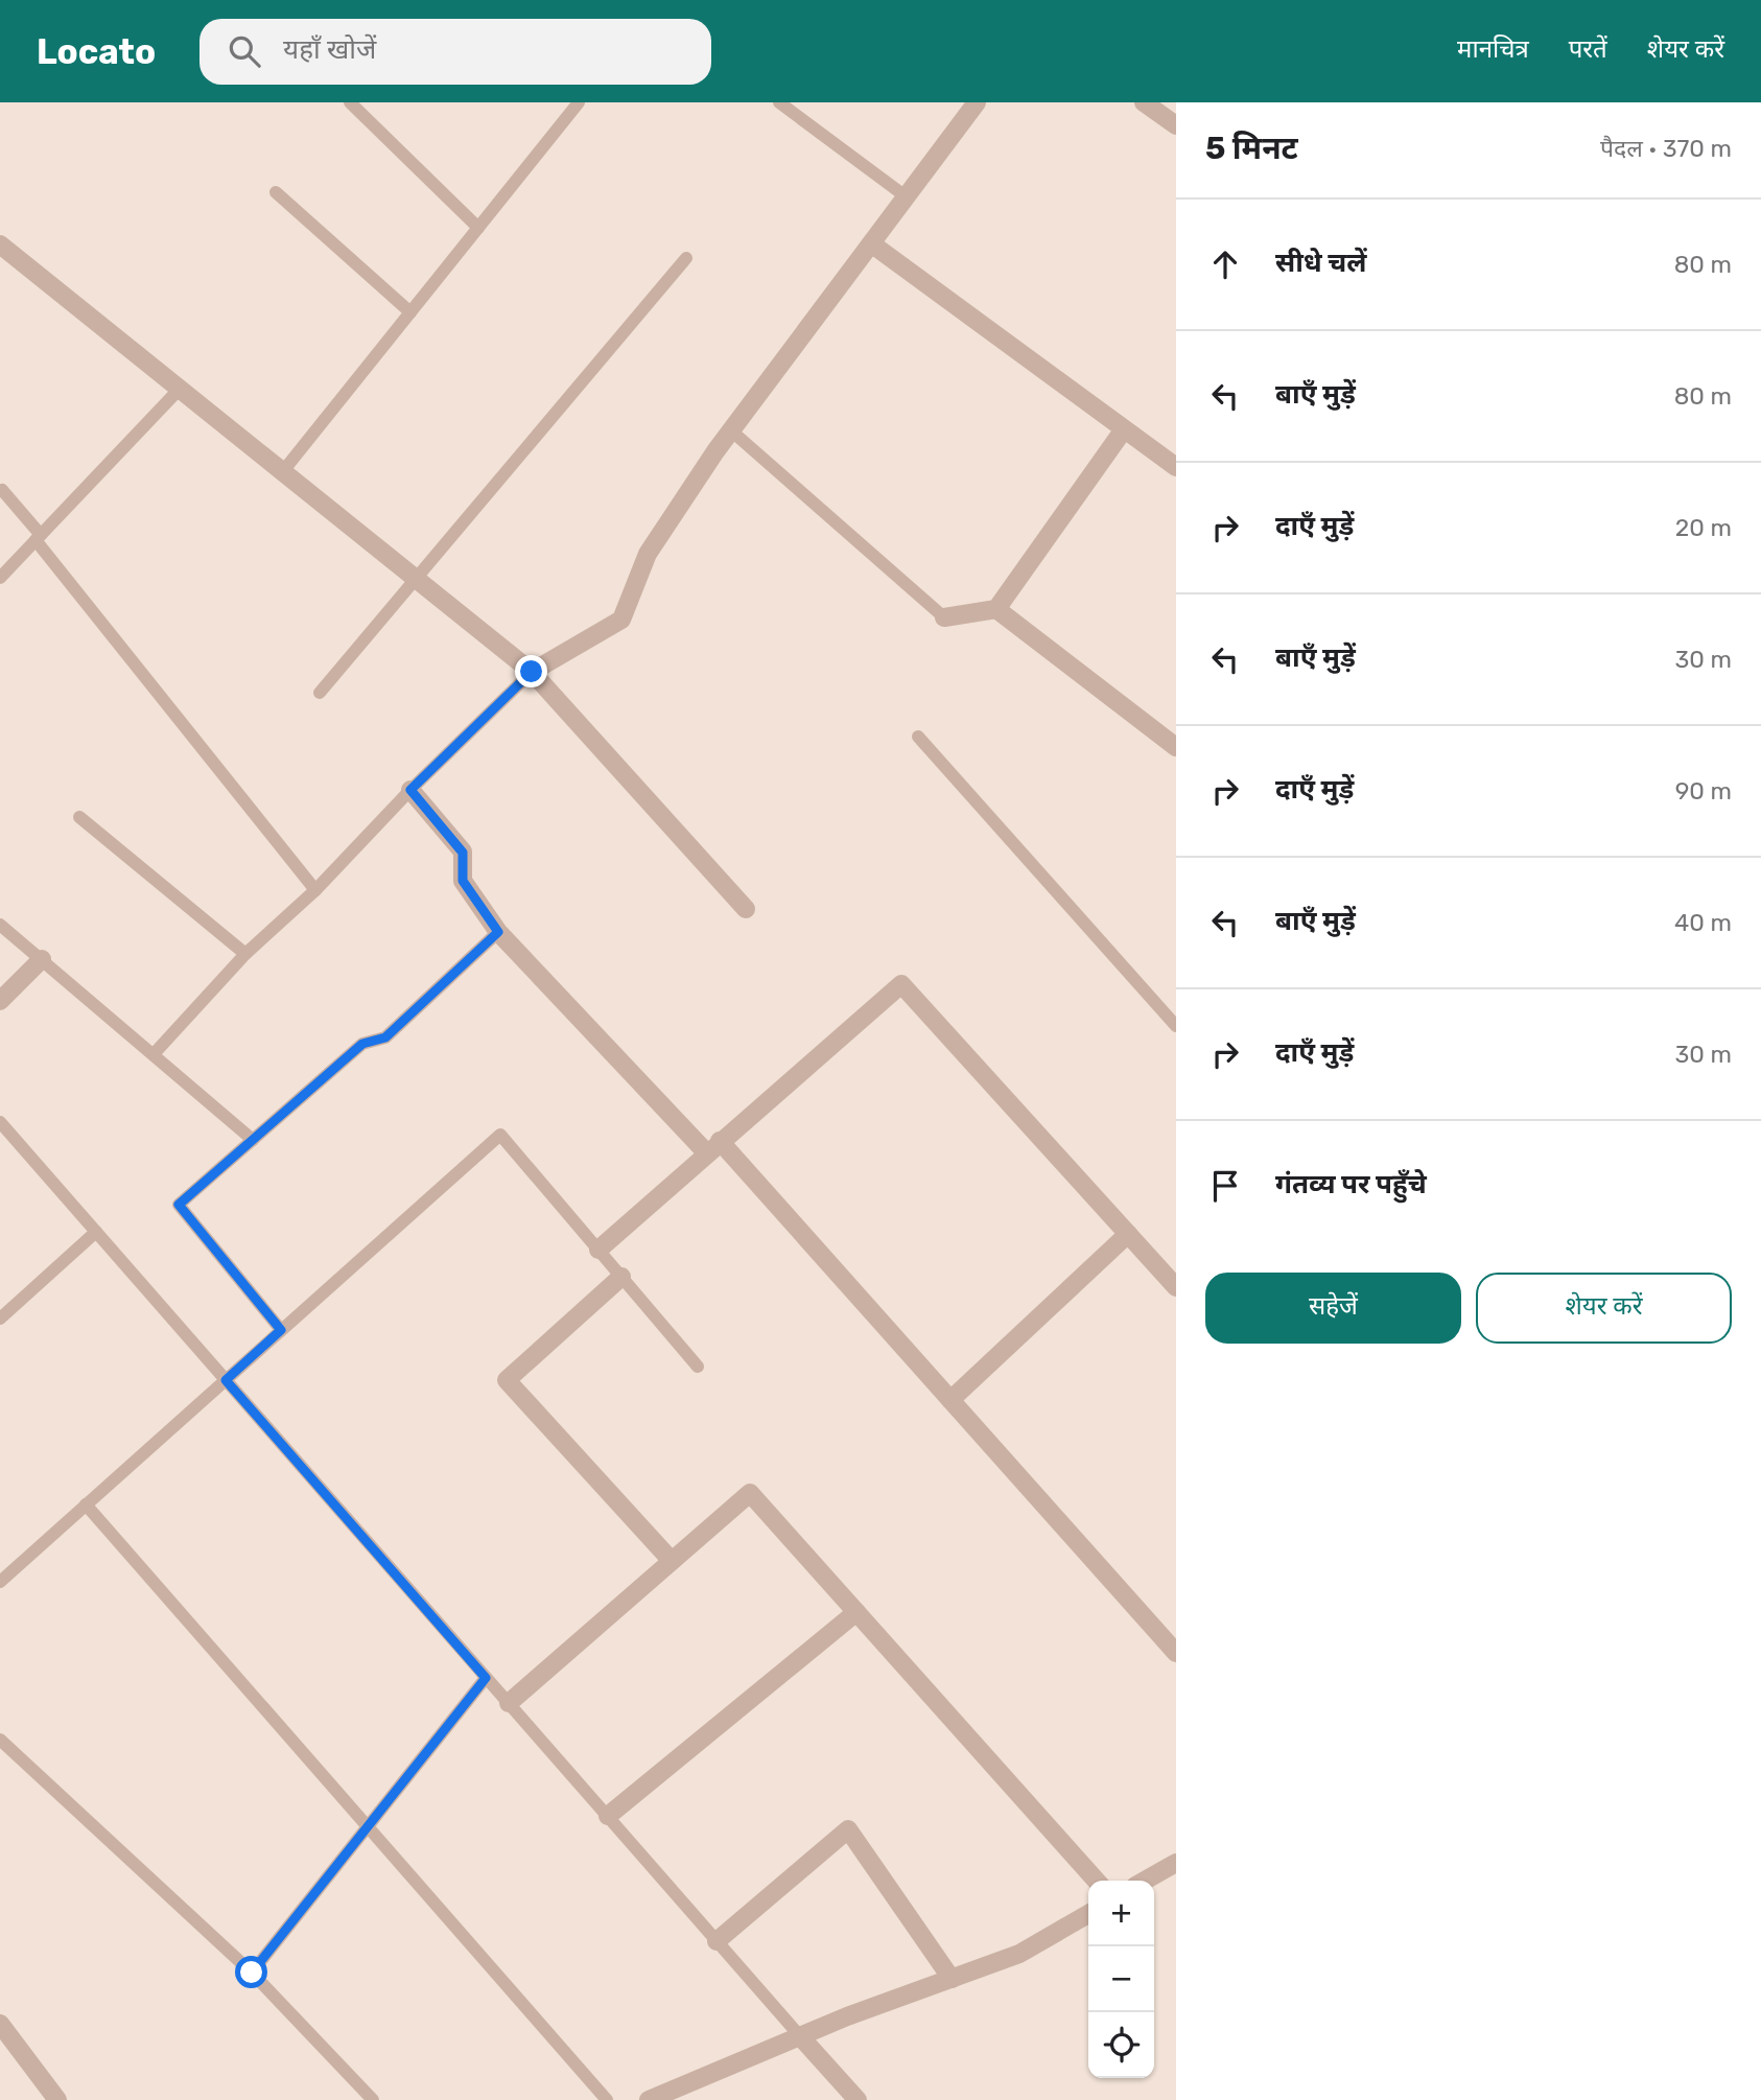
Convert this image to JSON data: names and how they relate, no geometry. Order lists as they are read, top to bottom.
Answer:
{
  "page": {
    "header": "Locato",
    "search": "यहाँ खोजें",
    "nav": ["मानचित्र", "परतें", "शेयर करें"],
    "heading": ["5 मिनट", "पैदल · 370 m"],
    "list": [
      ["सीधे चलें", "80 m"],
      ["बाएँ मुड़ें", "80 m"],
      ["दाएँ मुड़ें", "20 m"],
      ["बाएँ मुड़ें", "30 m"],
      ["दाएँ मुड़ें", "90 m"],
      ["बाएँ मुड़ें", "40 m"],
      ["दाएँ मुड़ें", "30 m"],
      "गंतव्य पर पहुँचे"
    ],
    "buttons": ["सहेजें", "शेयर करें"],
    "map_buttons": ["+", "−"]
  }
}
